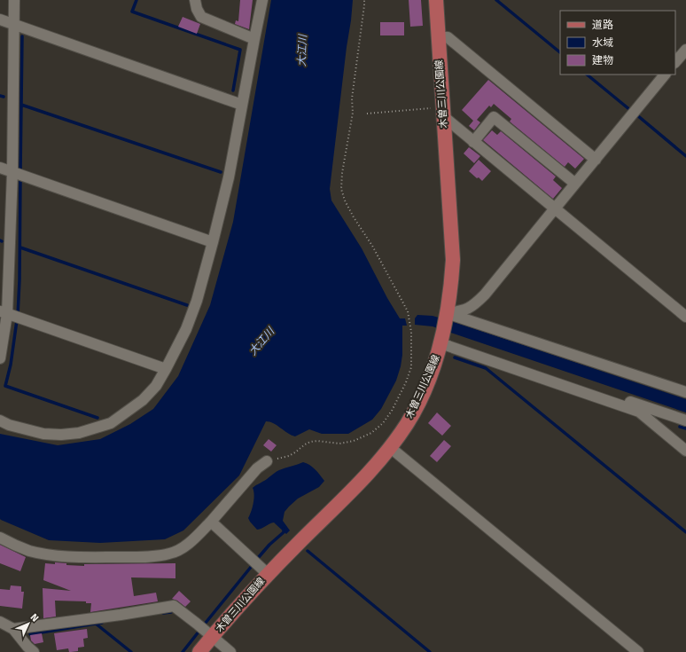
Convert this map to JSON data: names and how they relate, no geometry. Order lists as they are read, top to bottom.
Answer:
{
  "streets": {
    "main road": ["木曽三川公園線"]
  },
  "water": ["大江川"],
  "legend": ["道路", "水域", "建物"],
  "north": "top right"
}
